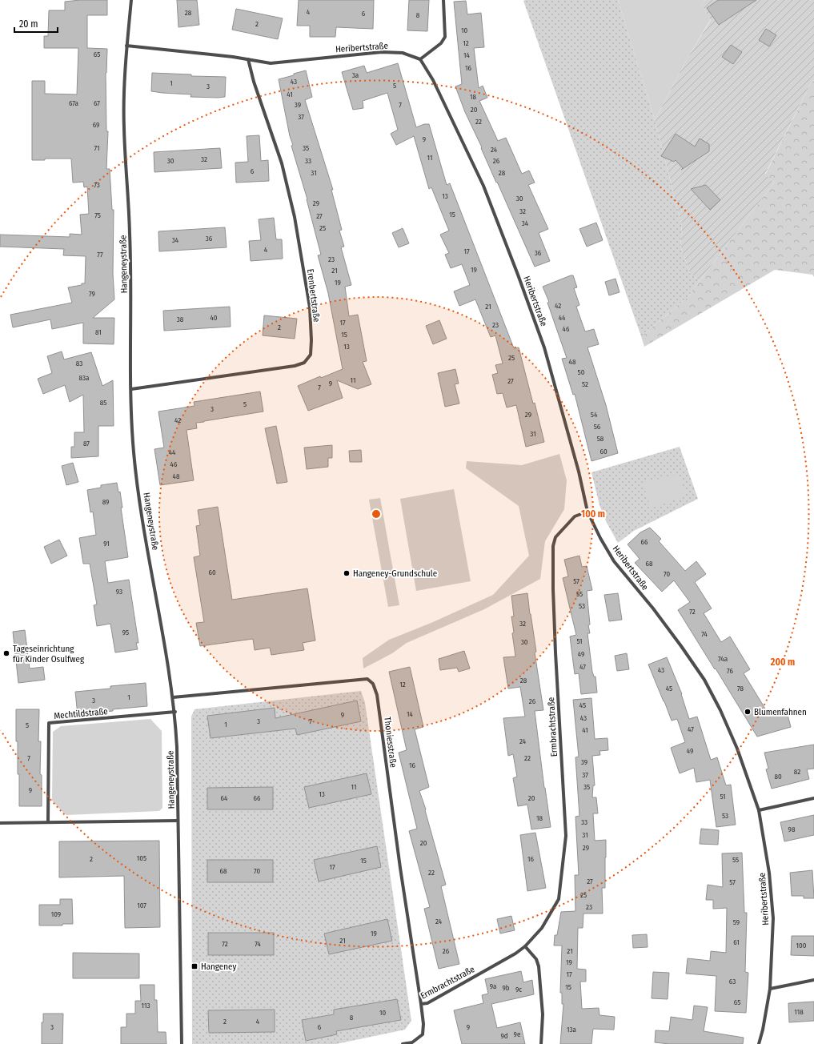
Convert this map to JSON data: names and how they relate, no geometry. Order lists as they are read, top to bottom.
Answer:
{
  "streets": {
    "street": [
      "Heribertstraße",
      "Hangeneystraße",
      "Erenbertstraße",
      "Mechtildstraße",
      "Ermbrachtstraße",
      "Thoniesstraße"
    ]
  },
  "crossings": [
    ["Heribertstraße", "Hangeneystraße"],
    ["Heribertstraße", "Erenbertstraße"],
    ["Heribertstraße", "Ermbrachtstraße"],
    ["Hangeneystraße", "Erenbertstraße"],
    ["Hangeneystraße", "Mechtildstraße"],
    ["Hangeneystraße", "Thoniesstraße"],
    ["Ermbrachtstraße", "Thoniesstraße"]
  ],
  "places": {
    "other": ["Hangeney-Grundschule", "Tageseinrichtung für Kinder Osulfweg", "Blumenfahnen"],
    "transit": ["Hangeney"]
  },
  "house_numbers": [
    "4",
    "28",
    "6",
    "8",
    "2",
    "10",
    "12",
    "65",
    "14",
    "16",
    "3a",
    "43",
    "1",
    "5",
    "3",
    "41",
    "18",
    "67a",
    "67",
    "39",
    "7",
    "20",
    "37",
    "22",
    "69",
    "9",
    "71",
    "35",
    "24",
    "11",
    "32",
    "30",
    "33",
    "26",
    "6",
    "31",
    "28",
    "73",
    "13",
    "30",
    "29",
    "32",
    "15",
    "75",
    "27",
    "34",
    "25",
    "36",
    "34",
    "4",
    "17",
    "36",
    "77",
    "23",
    "19",
    "21",
    "19",
    "79",
    "42",
    "21",
    "40",
    "44",
    "38",
    "17",
    "23",
    "2",
    "46",
    "81",
    "15",
    "13",
    "25",
    "48",
    "83",
    "50",
    "83a",
    "11",
    "27",
    "9",
    "52",
    "7",
    "85",
    "5",
    "3",
    "29",
    "54",
    "42",
    "56",
    "31",
    "58",
    "87",
    "60",
    "44",
    "46",
    "48",
    "89",
    "66",
    "91",
    "68",
    "60",
    "70",
    "57",
    "93",
    "55",
    "53",
    "72",
    "32",
    "95",
    "74",
    "51",
    "30",
    "49",
    "74a",
    "47",
    "43",
    "76",
    "28",
    "12",
    "45",
    "78",
    "1",
    "3",
    "26",
    "45",
    "14",
    "9",
    "43",
    "3",
    "7",
    "1",
    "5",
    "47",
    "41",
    "24",
    "49",
    "7",
    "22",
    "39",
    "16",
    "82",
    "37",
    "80",
    "11",
    "35",
    "9",
    "13",
    "51",
    "64",
    "66",
    "20",
    "53",
    "18",
    "33",
    "98",
    "31",
    "20",
    "29",
    "105",
    "2",
    "16",
    "55",
    "15",
    "17",
    "68",
    "70",
    "22",
    "27",
    "57",
    "25",
    "107",
    "23",
    "109",
    "24",
    "59",
    "19",
    "21",
    "61",
    "72",
    "74",
    "100",
    "26",
    "21",
    "19",
    "17",
    "63",
    "9a",
    "15",
    "9b",
    "9c",
    "65",
    "113",
    "118",
    "10",
    "8",
    "2",
    "4",
    "3",
    "6",
    "9",
    "13a",
    "9e",
    "9d"
  ],
  "scale_bar": "20 m",
  "rings": ["100 m", "200 m"]
}
